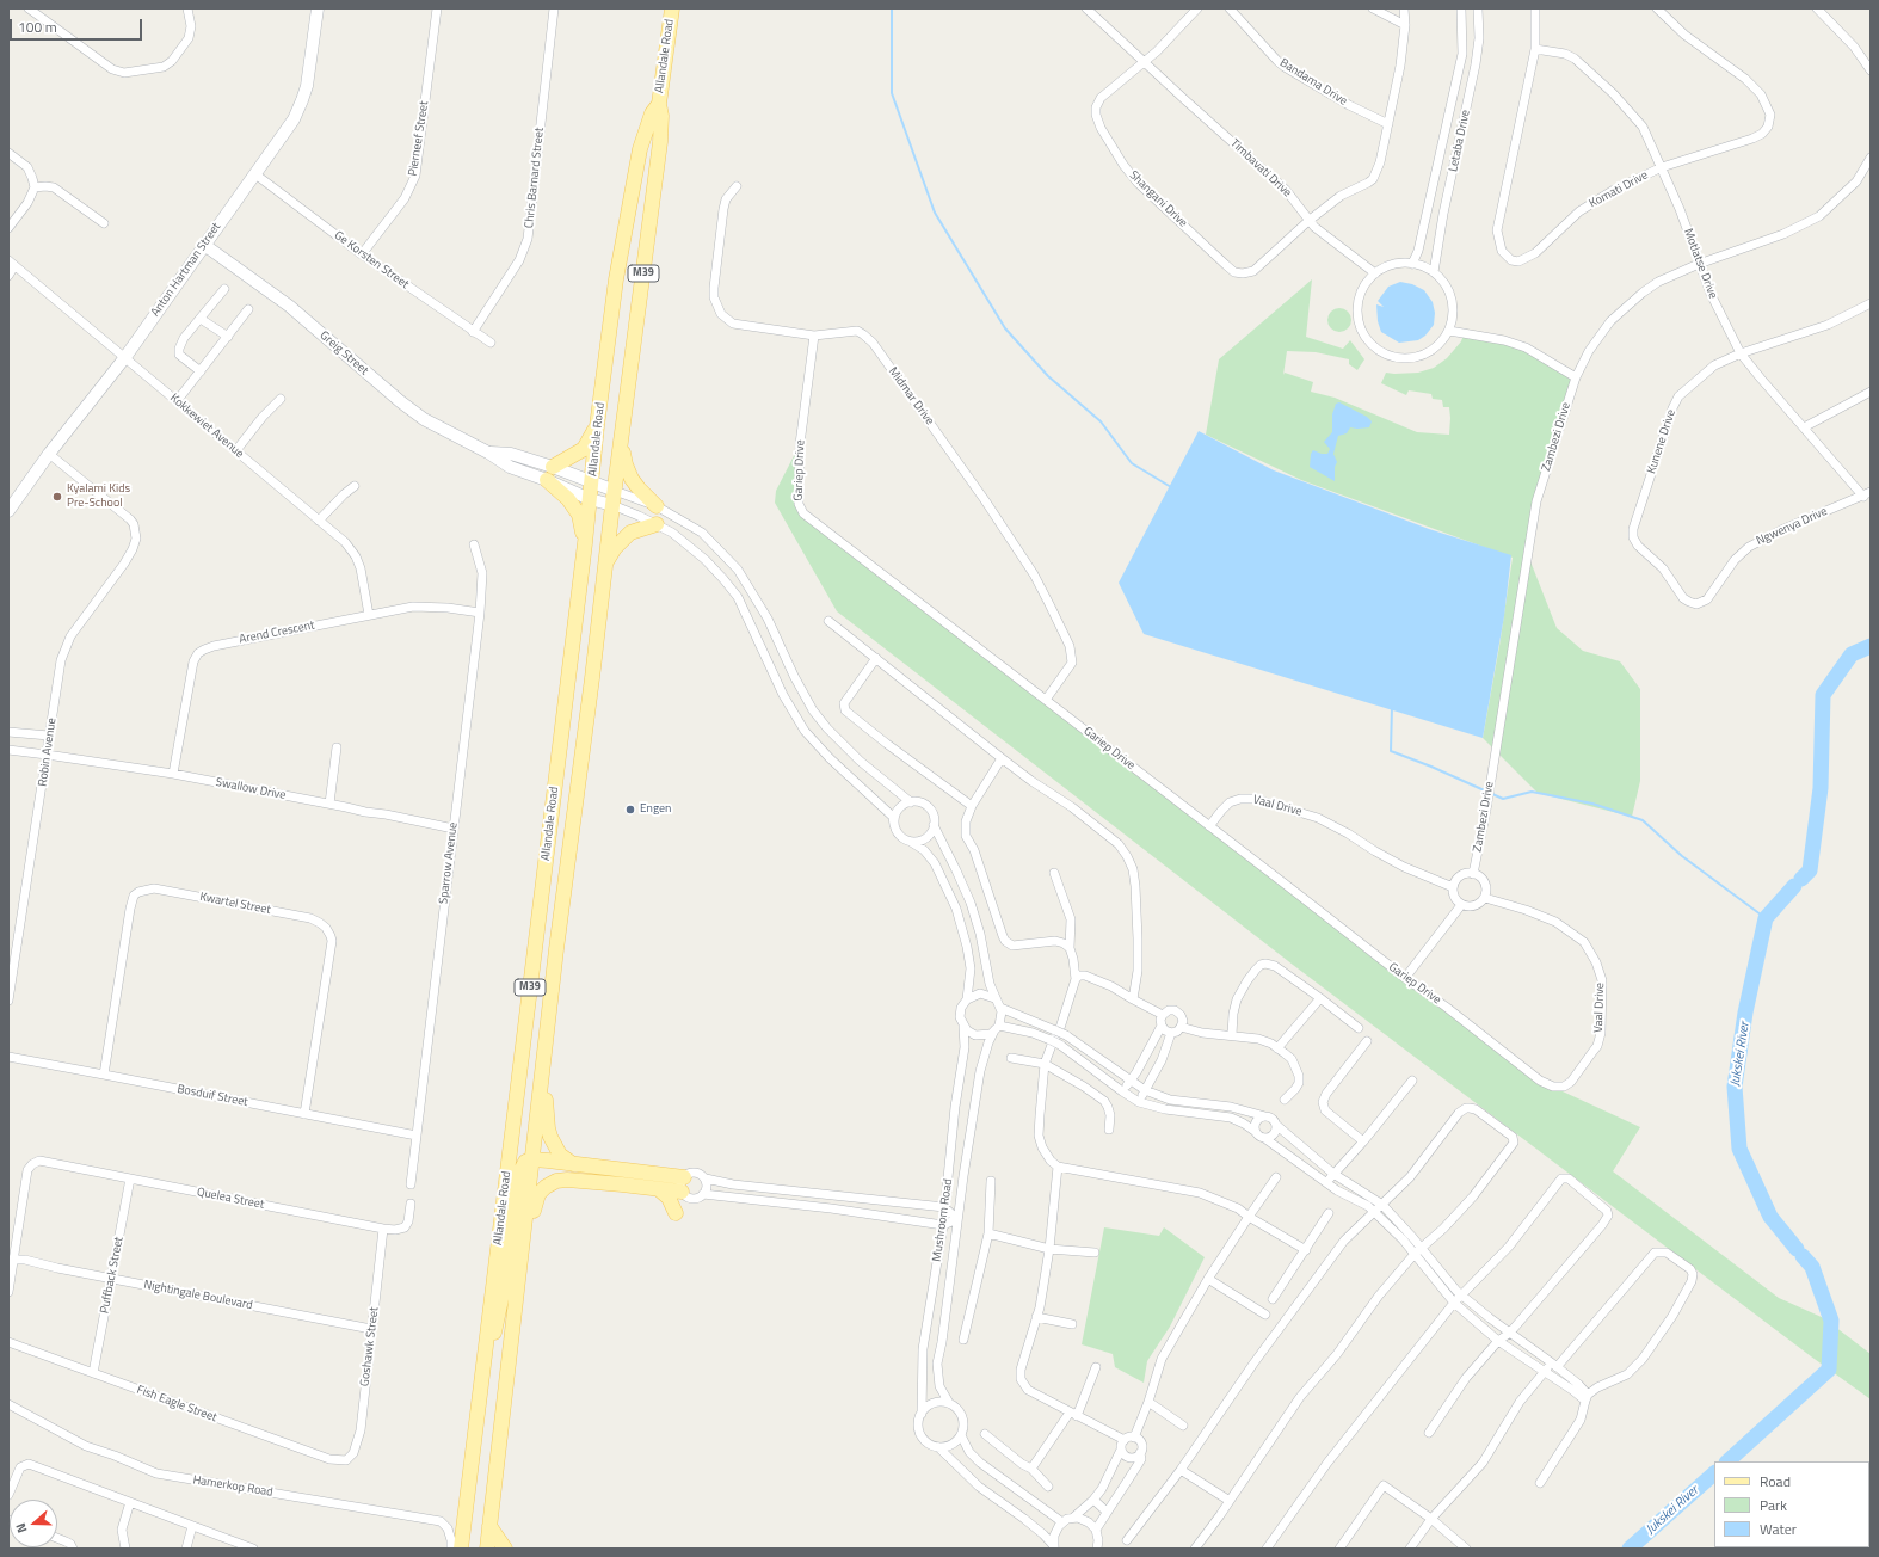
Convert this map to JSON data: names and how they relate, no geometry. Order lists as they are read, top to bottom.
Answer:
{
  "streets": {
    "main road": ["Allandale Road", "M39"],
    "street": [
      "Bandama Drive",
      "Pierneef Street",
      "Letaba Drive",
      "Timbavati Drive",
      "Chris Barnard Street",
      "Komati Drive",
      "Shangani Drive",
      "Ge Korsten Street",
      "Motlatse Drive",
      "Anton Hartman Street",
      "Greig Street",
      "Midmar Drive",
      "Kokkewiet Avenue",
      "Zambezi Drive",
      "Kunene Drive",
      "Gariep Drive",
      "Ngwenya Drive",
      "Arend Crescent",
      "Robin Avenue",
      "Swallow Drive",
      "Vaal Drive",
      "Sparrow Avenue",
      "Kwartel Street",
      "Bosduif Street",
      "Quelea Street",
      "Mushroom Road",
      "Puffback Street",
      "Nightingale Boulevard",
      "Goshawk Street",
      "Fish Eagle Street",
      "Hamerkop Road"
    ]
  },
  "crossings": [
    ["Allandale Road", "Greig Street"],
    ["Pierneef Street", "Ge Korsten Street"],
    ["Letaba Drive", "Timbavati Drive"],
    ["Timbavati Drive", "Shangani Drive"],
    ["Chris Barnard Street", "Ge Korsten Street"],
    ["Komati Drive", "Motlatse Drive"],
    ["Ge Korsten Street", "Anton Hartman Street"],
    ["Motlatse Drive", "Zambezi Drive"],
    ["Motlatse Drive", "Kunene Drive"],
    ["Motlatse Drive", "Ngwenya Drive"],
    ["Anton Hartman Street", "Greig Street"],
    ["Anton Hartman Street", "Kokkewiet Avenue"],
    ["Anton Hartman Street", "Robin Avenue"],
    ["Midmar Drive", "Gariep Drive"],
    ["Kokkewiet Avenue", "Arend Crescent"],
    ["Zambezi Drive", "Vaal Drive"],
    ["Kunene Drive", "Ngwenya Drive"],
    ["Gariep Drive", "Vaal Drive"],
    ["Arend Crescent", "Swallow Drive"],
    ["Arend Crescent", "Sparrow Avenue"],
    ["Robin Avenue", "Swallow Drive"],
    ["Swallow Drive", "Sparrow Avenue"],
    ["Sparrow Avenue", "Bosduif Street"],
    ["Kwartel Street", "Bosduif Street"],
    ["Quelea Street", "Puffback Street"],
    ["Quelea Street", "Nightingale Boulevard"],
    ["Quelea Street", "Goshawk Street"],
    ["Puffback Street", "Nightingale Boulevard"],
    ["Puffback Street", "Fish Eagle Street"],
    ["Nightingale Boulevard", "Goshawk Street"],
    ["Goshawk Street", "Fish Eagle Street"]
  ],
  "water": ["Jukskei River"],
  "places": ["Kyalami Kids Pre-School", "Engen"],
  "legend": ["Road", "Park", "Water"],
  "scale_bar": "100 m",
  "north": "left"
}
